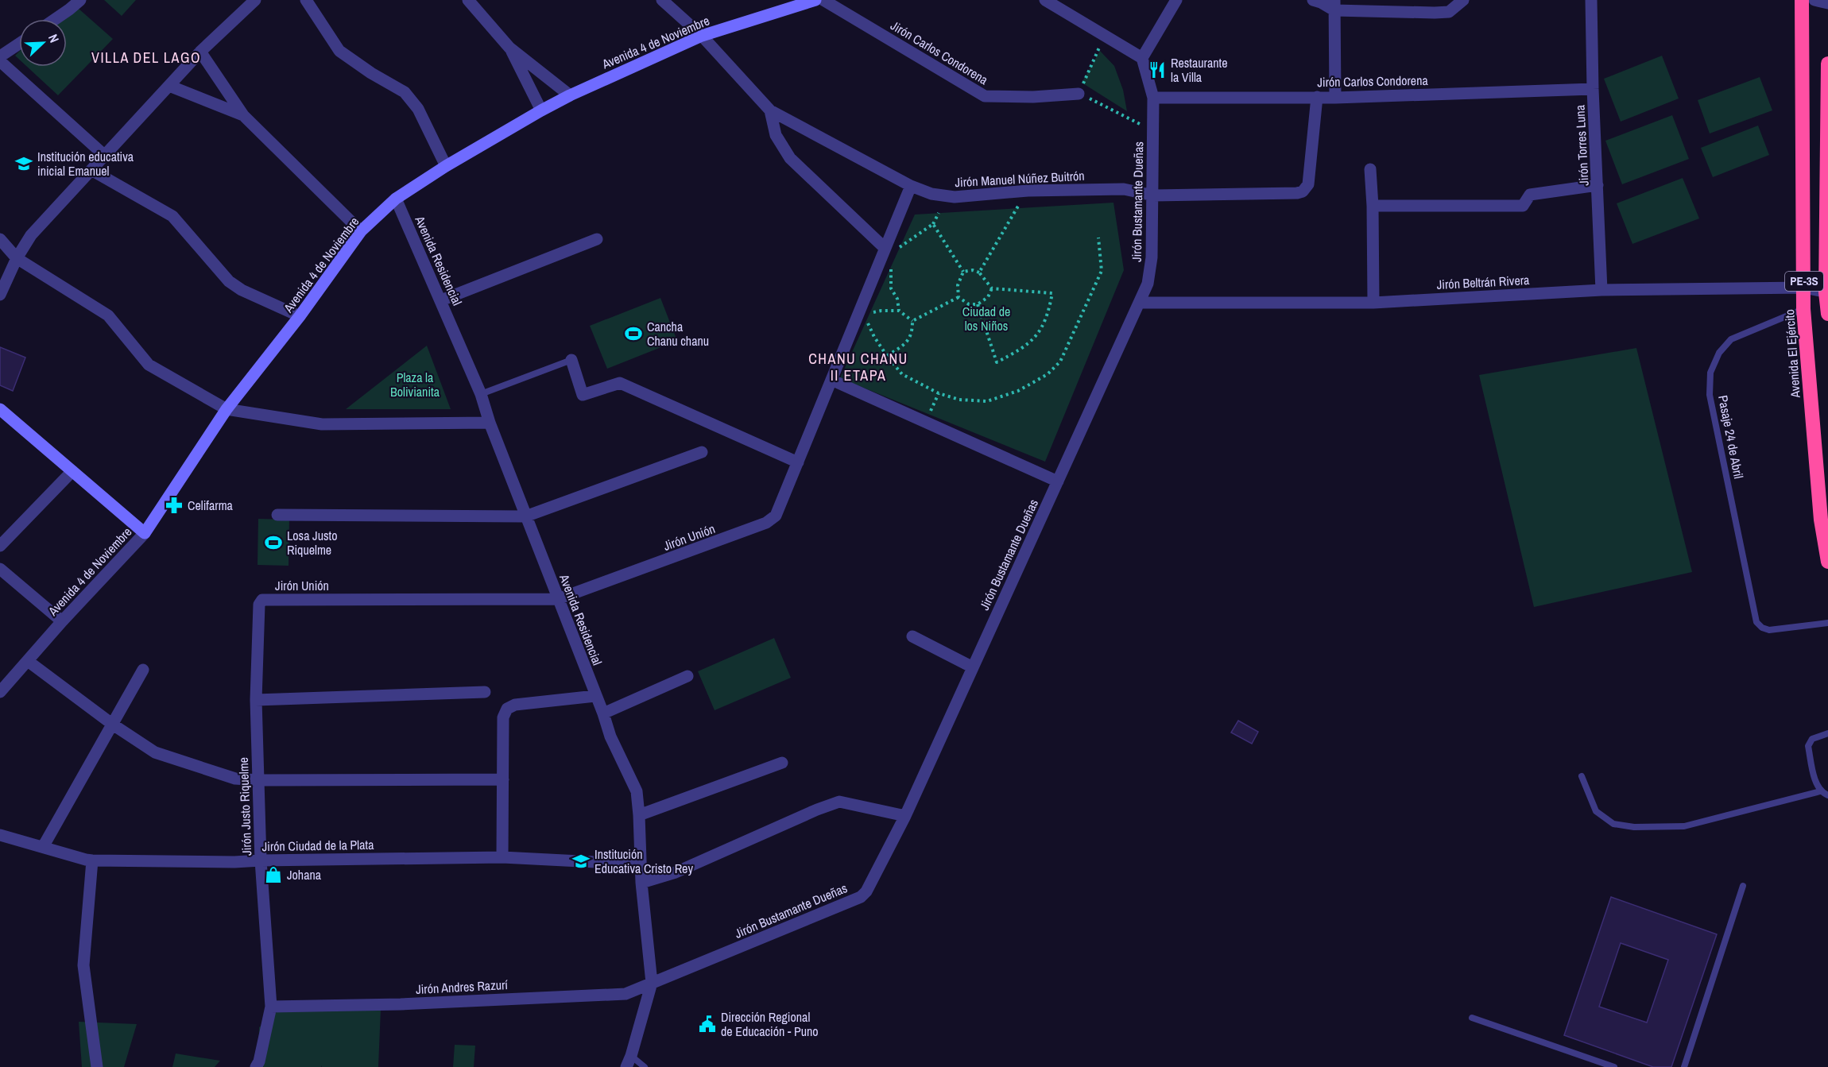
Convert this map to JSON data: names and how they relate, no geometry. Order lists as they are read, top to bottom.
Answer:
{
  "streets": {
    "highway": ["PE-3S", "Avenida El Ejército"],
    "street": [
      "Avenida 4 de Noviembre",
      "Jirón Carlos Condorena",
      "Jirón Torres Luna",
      "Jirón Manuel Núñez Buitrón",
      "Jirón Bustamante Dueñas",
      "Avenida Residencial",
      "Jirón Beltrán Rivera",
      "Jirón Unión",
      "Jirón Justo Riquelme",
      "Jirón Ciudad de la Plata",
      "Jirón Andres Razurí"
    ],
    "lane": ["Pasaje 24 de Abril"]
  },
  "crossings": [
    ["Avenida 4 de Noviembre", "Jirón Manuel Núñez Buitrón"],
    ["Avenida 4 de Noviembre", "Avenida Residencial"],
    ["Jirón Carlos Condorena", "Jirón Torres Luna"],
    ["Jirón Carlos Condorena", "Jirón Manuel Núñez Buitrón"],
    ["Jirón Carlos Condorena", "Jirón Bustamante Dueñas"],
    ["Jirón Torres Luna", "Jirón Beltrán Rivera"],
    ["Jirón Manuel Núñez Buitrón", "Jirón Bustamante Dueñas"],
    ["Jirón Manuel Núñez Buitrón", "Jirón Unión"],
    ["Jirón Bustamante Dueñas", "Avenida Residencial"],
    ["Jirón Bustamante Dueñas", "Jirón Beltrán Rivera"],
    ["Jirón Bustamante Dueñas", "Jirón Andres Razurí"],
    ["Avenida Residencial", "Jirón Unión"],
    ["Avenida Residencial", "Jirón Ciudad de la Plata"],
    ["Avenida Residencial", "Jirón Andres Razurí"],
    ["PE-3S", "Jirón Beltrán Rivera"],
    ["Jirón Beltrán Rivera", "Avenida El Ejército"],
    ["Avenida El Ejército", "Pasaje 24 de Abril"],
    ["Jirón Unión", "Jirón Justo Riquelme"],
    ["Jirón Justo Riquelme", "Jirón Ciudad de la Plata"],
    ["Jirón Justo Riquelme", "Jirón Andres Razurí"]
  ],
  "districts": ["VILLA DEL LAGO", "CHANU CHANU II ETAPA"],
  "parks": ["Ciudad de los Niños", "Plaza la Bolivianita"],
  "places": {
    "restaurant": ["Restaurante la Villa"],
    "school or university": ["Institución educativa inicial Emanuel", "Institución Educativa Cristo Rey"],
    "sports": ["Cancha Chanu chanu", "Losa Justo Riquelme"],
    "pharmacy": ["Celifarma"],
    "shop": ["Johana"],
    "public building": ["Dirección Regional de Educación - Puno"]
  },
  "north": "top right"
}
